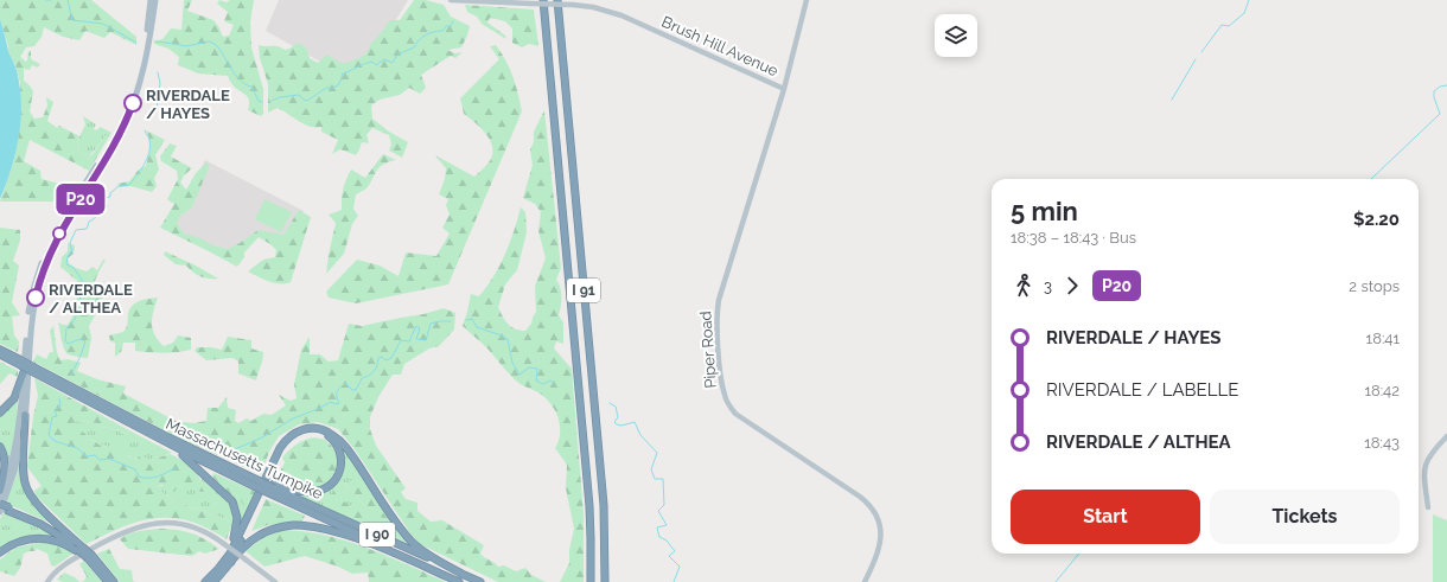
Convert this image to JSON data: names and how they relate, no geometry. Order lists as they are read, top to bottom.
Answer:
{
  "streets": {
    "highway": ["I 91", "Massachusetts Turnpike", "I 90"],
    "street": ["Brush Hill Avenue", "Piper Road"]
  },
  "crossings": [
    ["Brush Hill Avenue", "Piper Road"]
  ],
  "places": ["RIVERDALE / HAYES", "RIVERDALE / ALTHEA"],
  "lines": ["bus line P20"],
  "page": {
    "on_map": "P20",
    "heading": ["5 min", "18:38 – 18:43 · Bus", "$2.20"],
    "legs": ["3", "P20", "2 stops"],
    "list": [
      {
        "name": "RIVERDALE / HAYES",
        "value": "18:41"
      },
      {
        "name": "RIVERDALE / LABELLE",
        "value": "18:42"
      },
      {
        "name": "RIVERDALE / ALTHEA",
        "value": "18:43"
      }
    ],
    "buttons": ["Start", "Tickets"]
  }
}
